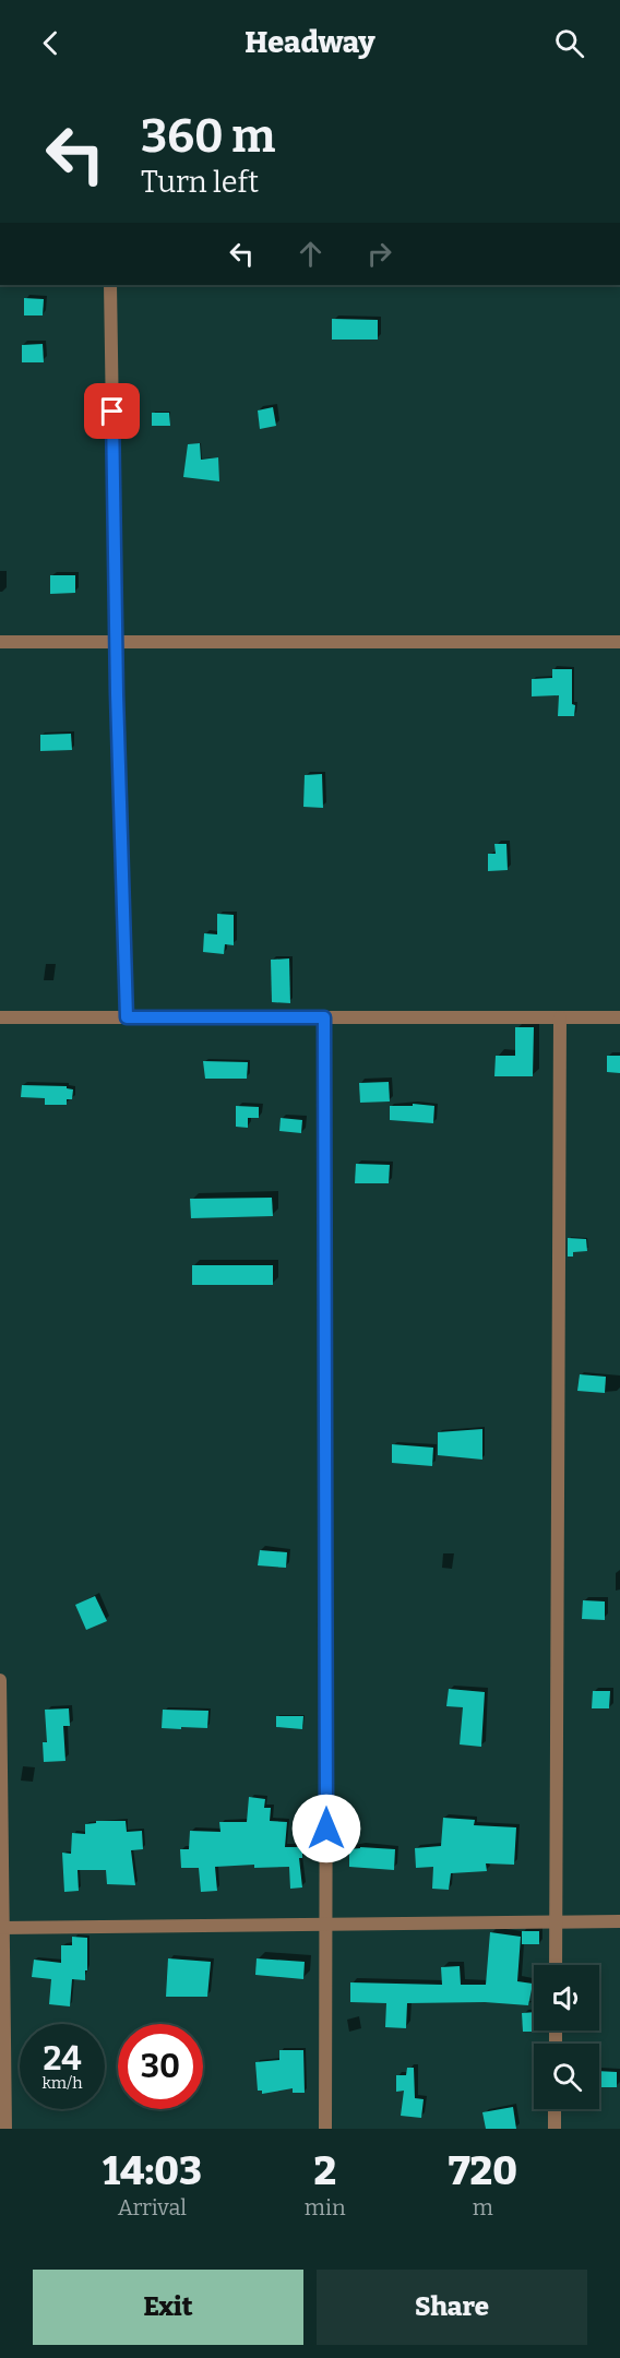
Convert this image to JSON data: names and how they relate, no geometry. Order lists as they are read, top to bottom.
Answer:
{
  "page": {
    "header": "Headway",
    "turn": ["360 m", "Turn left"],
    "speed": "24 km/h",
    "limit": "30",
    "eta": [
      "14:03",
      "Arrival",
      "2",
      "min",
      "720",
      "m"
    ],
    "buttons": ["Exit", "Share"]
  }
}
